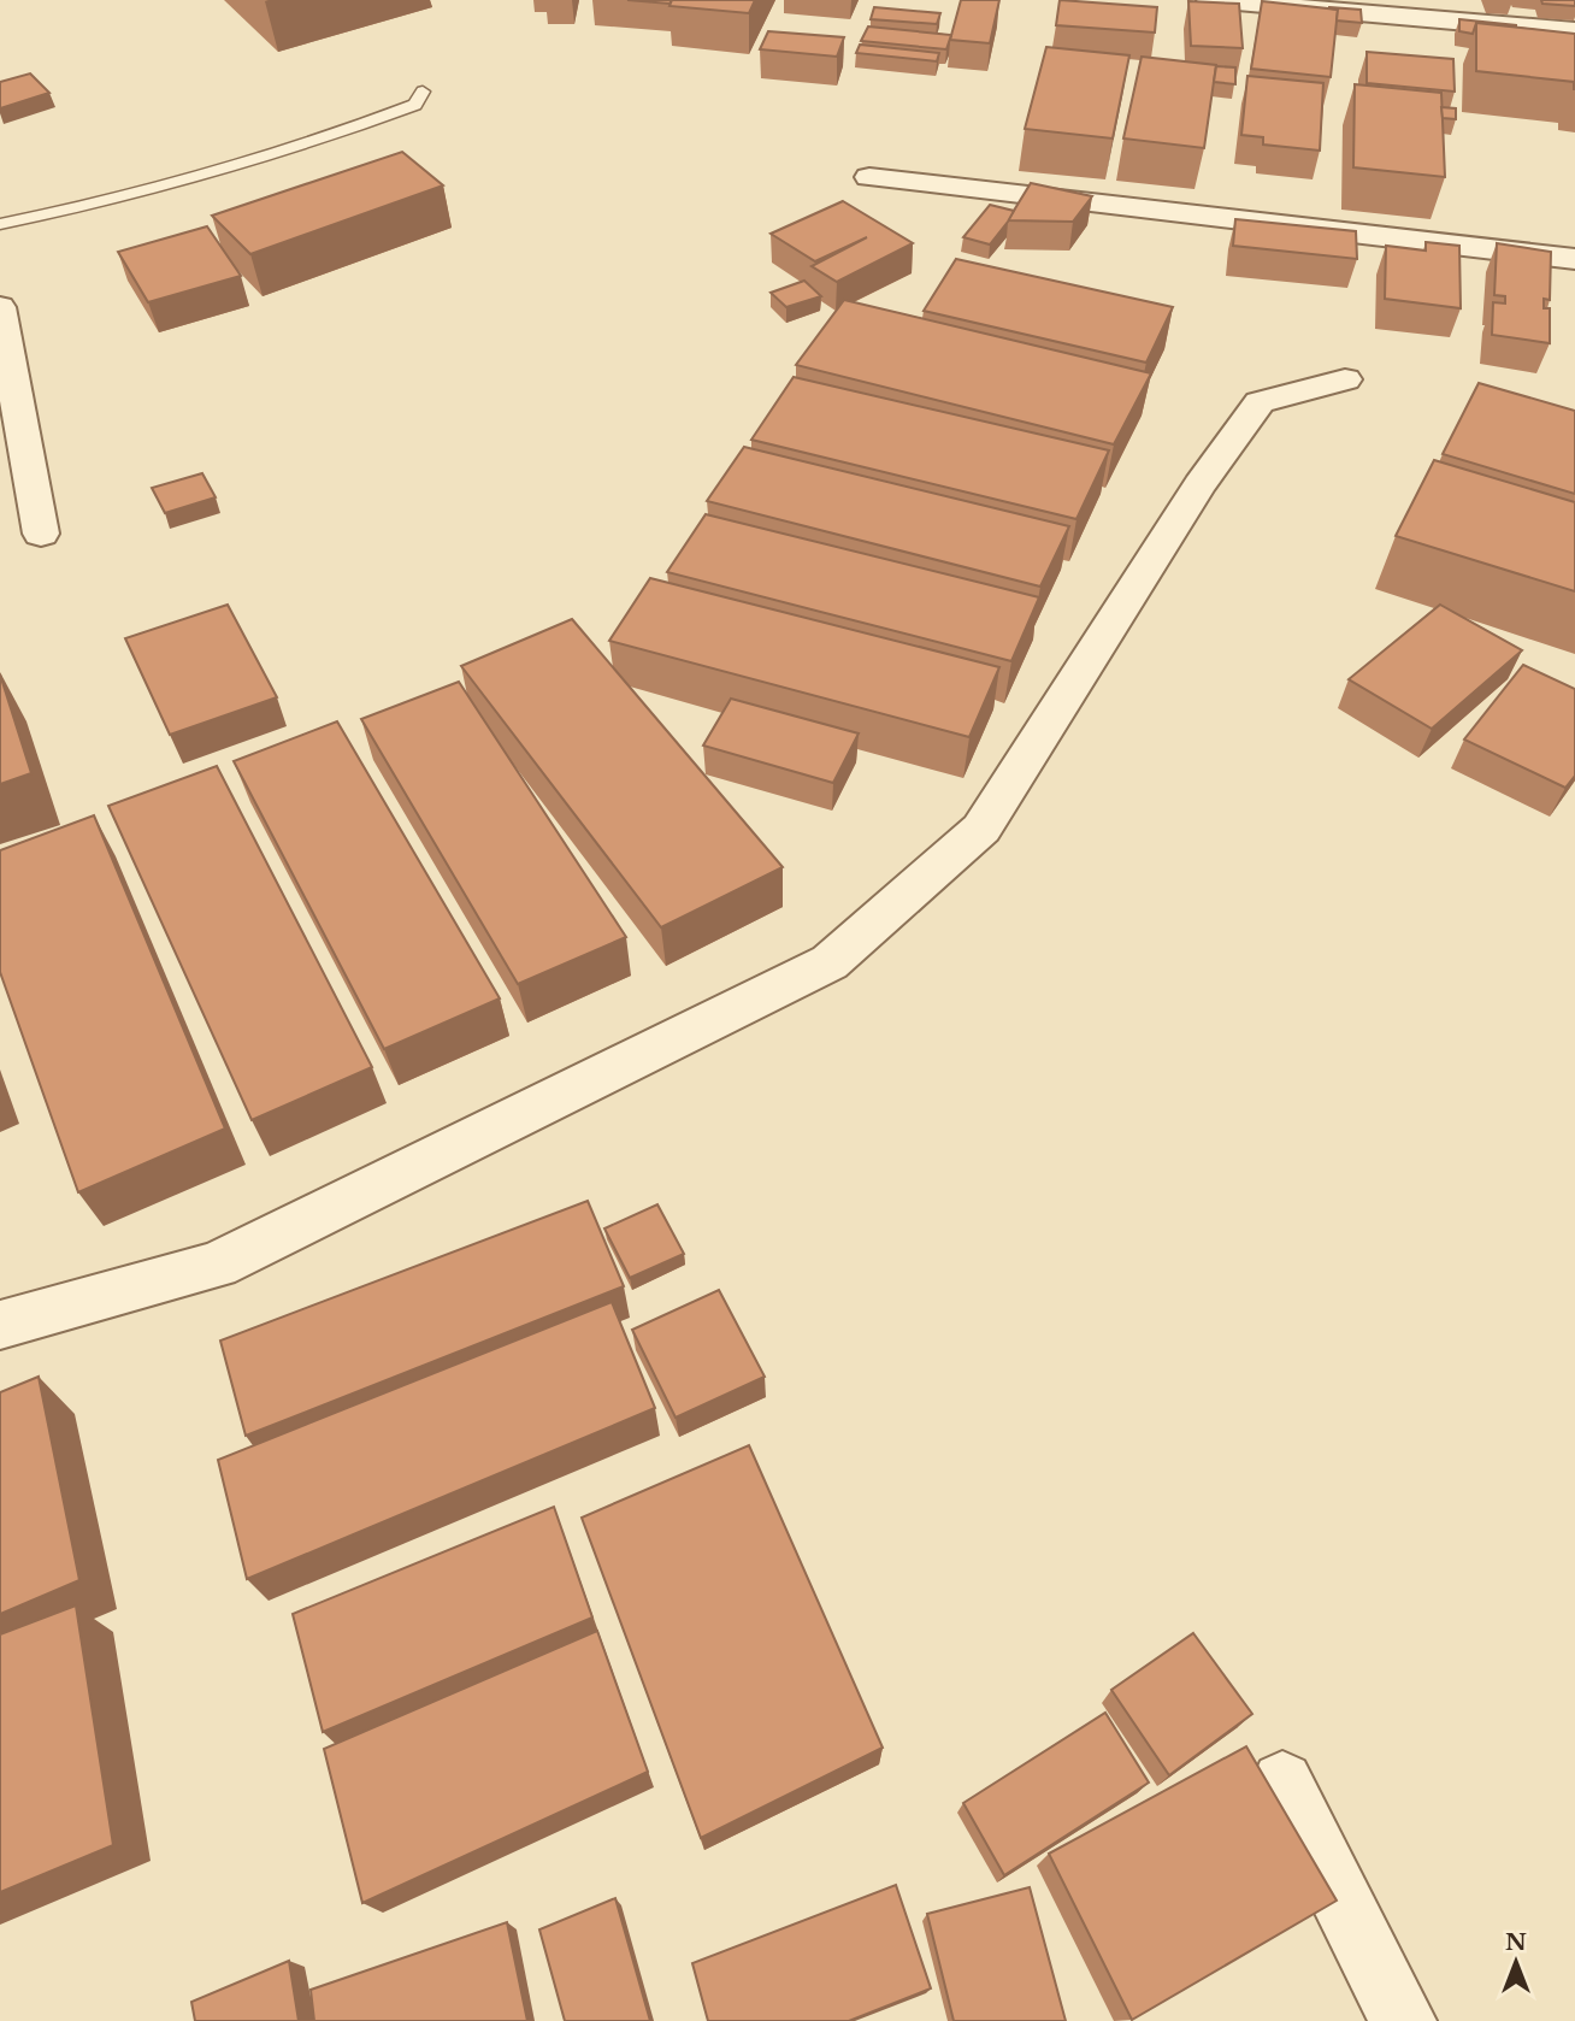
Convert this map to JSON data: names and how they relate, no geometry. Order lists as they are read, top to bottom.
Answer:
{
  "north": "top"
}
